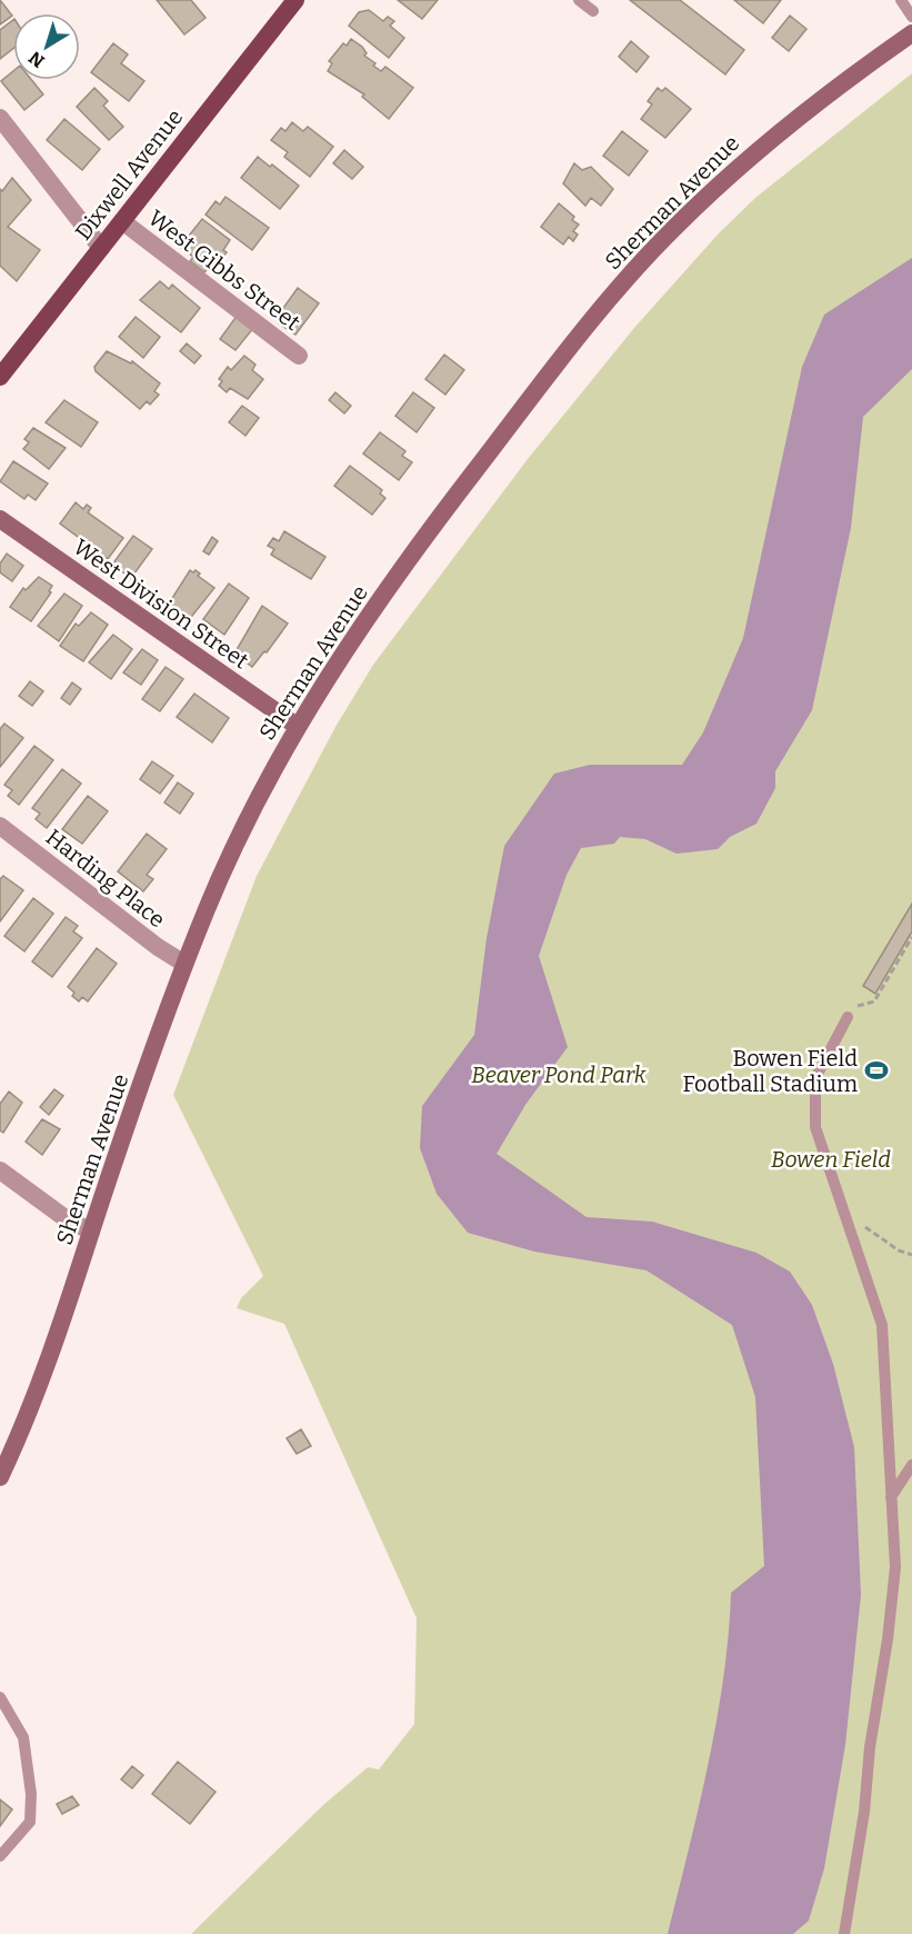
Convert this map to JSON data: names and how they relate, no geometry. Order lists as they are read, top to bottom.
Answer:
{
  "streets": {
    "main road": ["Dixwell Avenue", "Sherman Avenue", "West Division Street"],
    "street": ["West Gibbs Street", "Harding Place"]
  },
  "crossings": [
    ["Dixwell Avenue", "West Gibbs Street"],
    ["Sherman Avenue", "West Division Street"],
    ["Sherman Avenue", "Harding Place"]
  ],
  "parks": ["Beaver Pond Park", "Bowen Field"],
  "places": {
    "sports": ["Bowen Field Football Stadium"]
  },
  "north": "bottom left"
}
